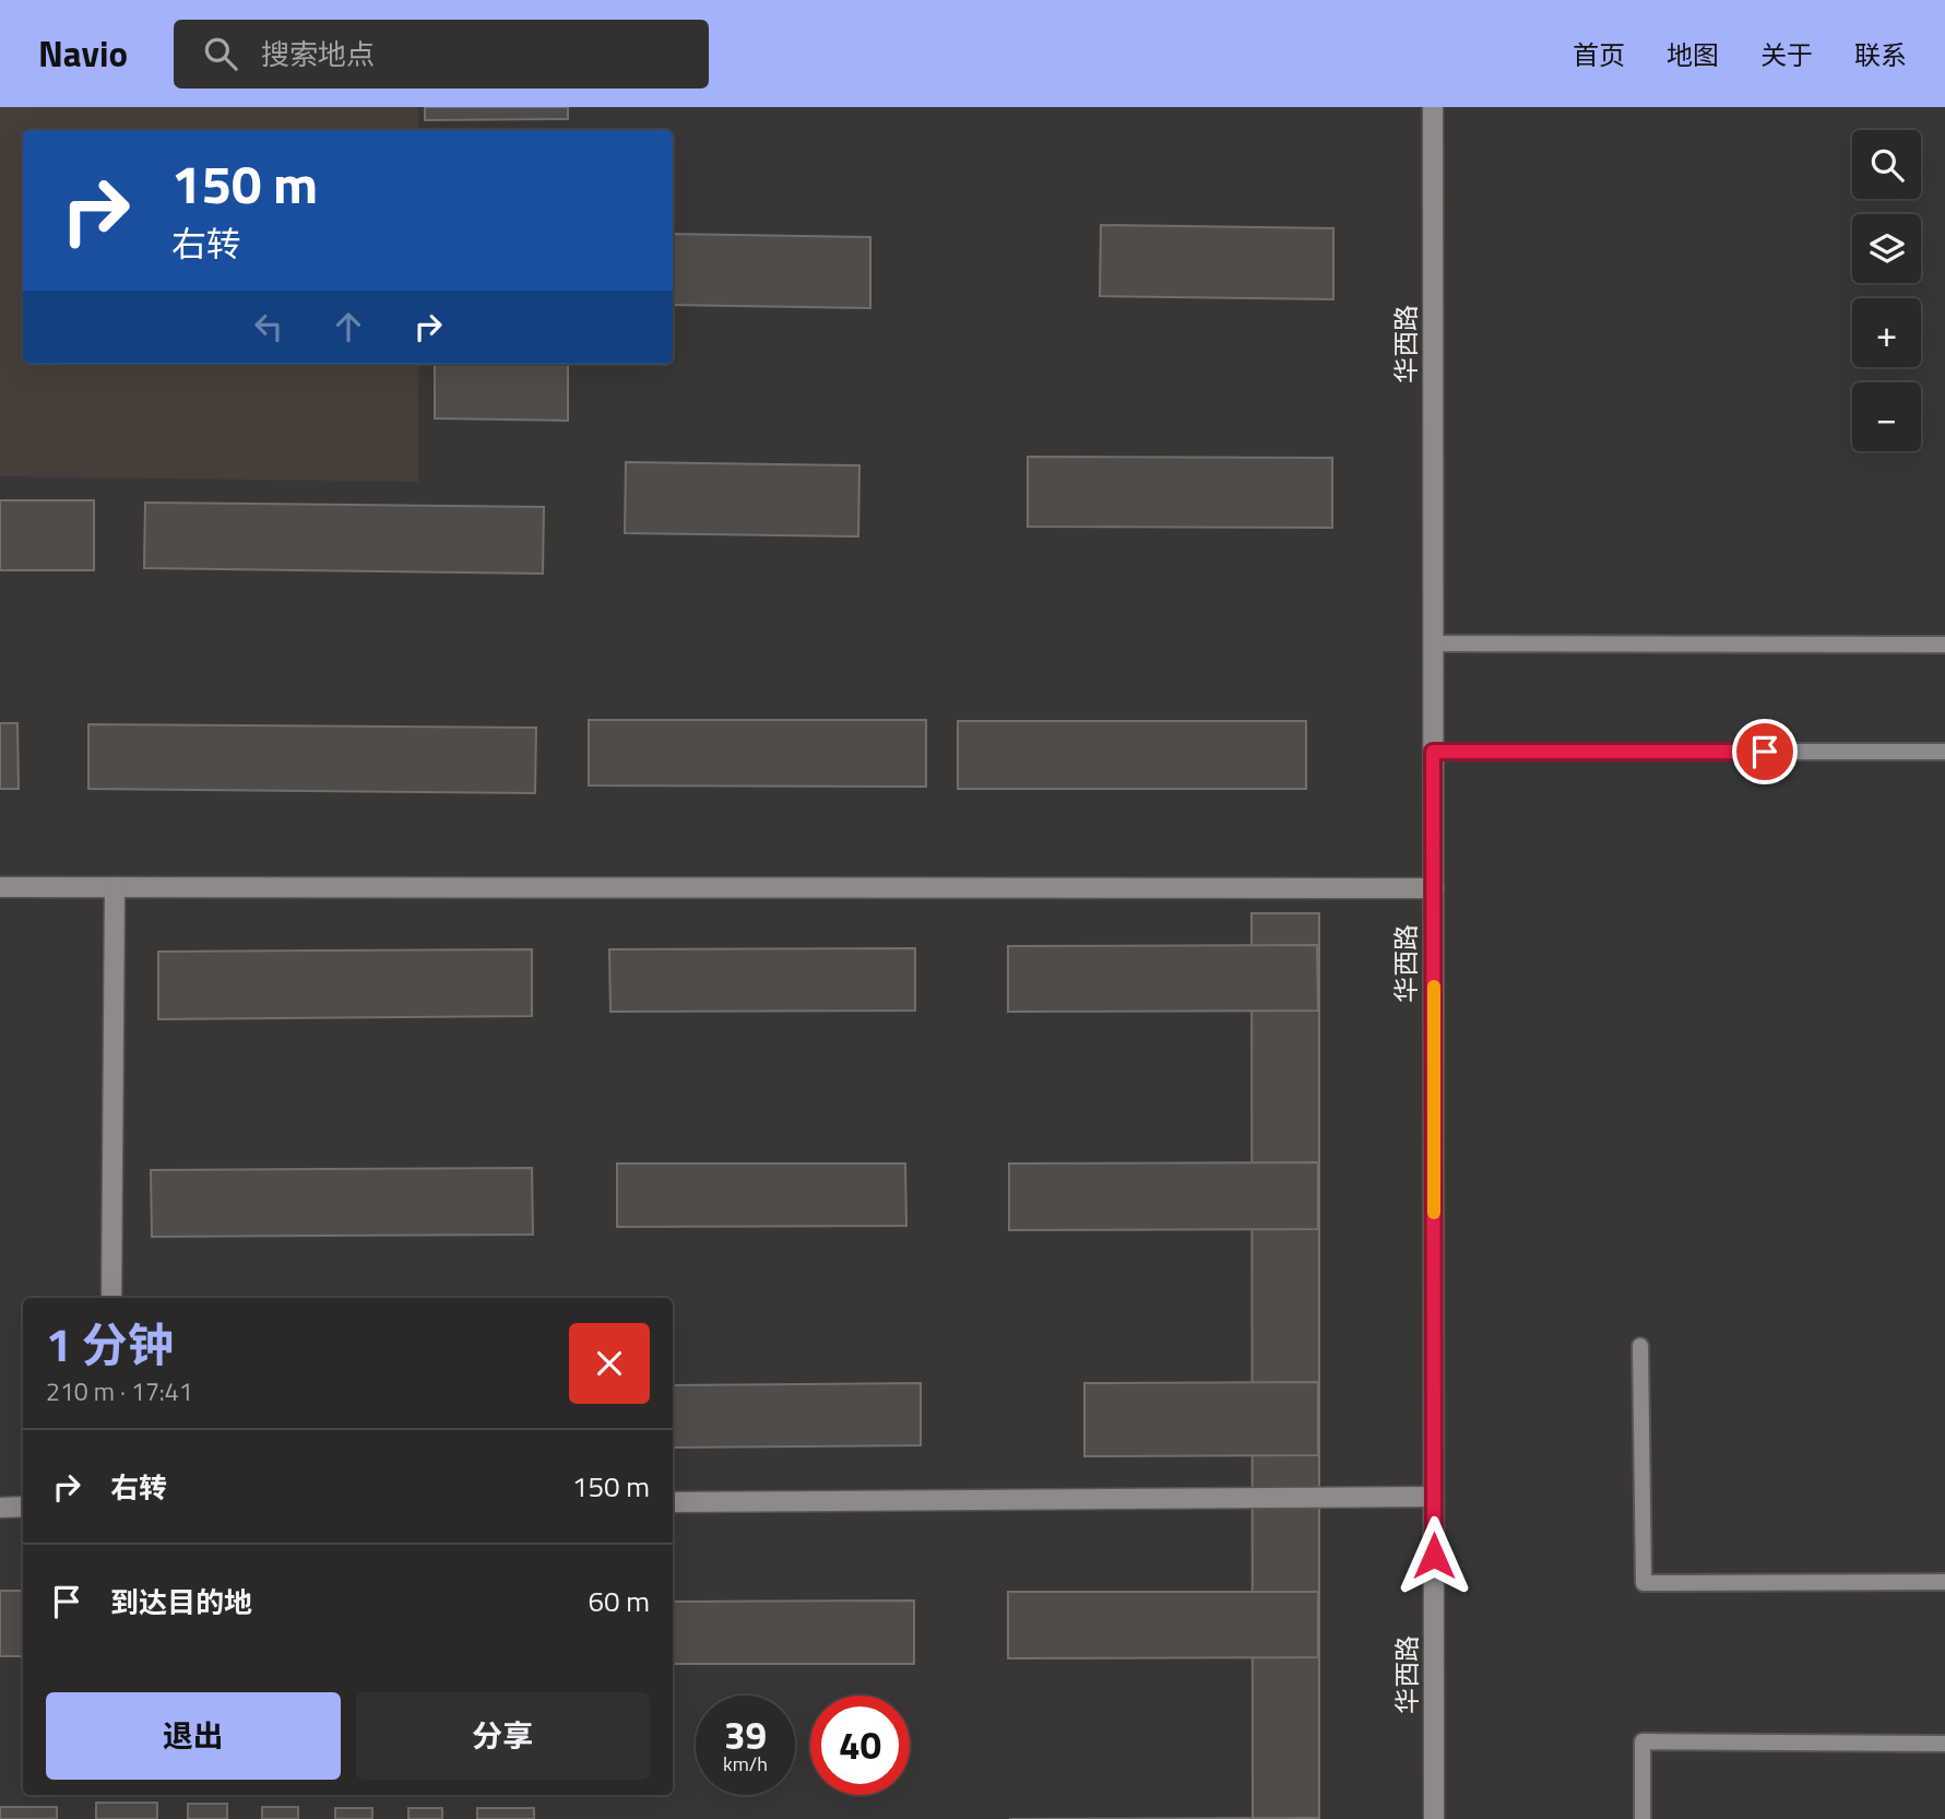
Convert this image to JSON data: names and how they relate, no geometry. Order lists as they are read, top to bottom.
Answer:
{
  "streets": {
    "street": ["华西路"]
  },
  "page": {
    "header": "Navio",
    "search": "搜索地点",
    "nav": [
      "首页",
      "地图",
      "关于",
      "联系"
    ],
    "map_buttons": ["+", "−"],
    "turn": ["150 m", "右转"],
    "heading": ["1 分钟", "210 m · 17:41"],
    "list": [
      {
        "name": "右转",
        "value": "150 m"
      },
      {
        "name": "到达目的地",
        "value": "60 m"
      }
    ],
    "buttons": ["退出", "分享"],
    "speed": "39 km/h",
    "limit": "40"
  }
}
